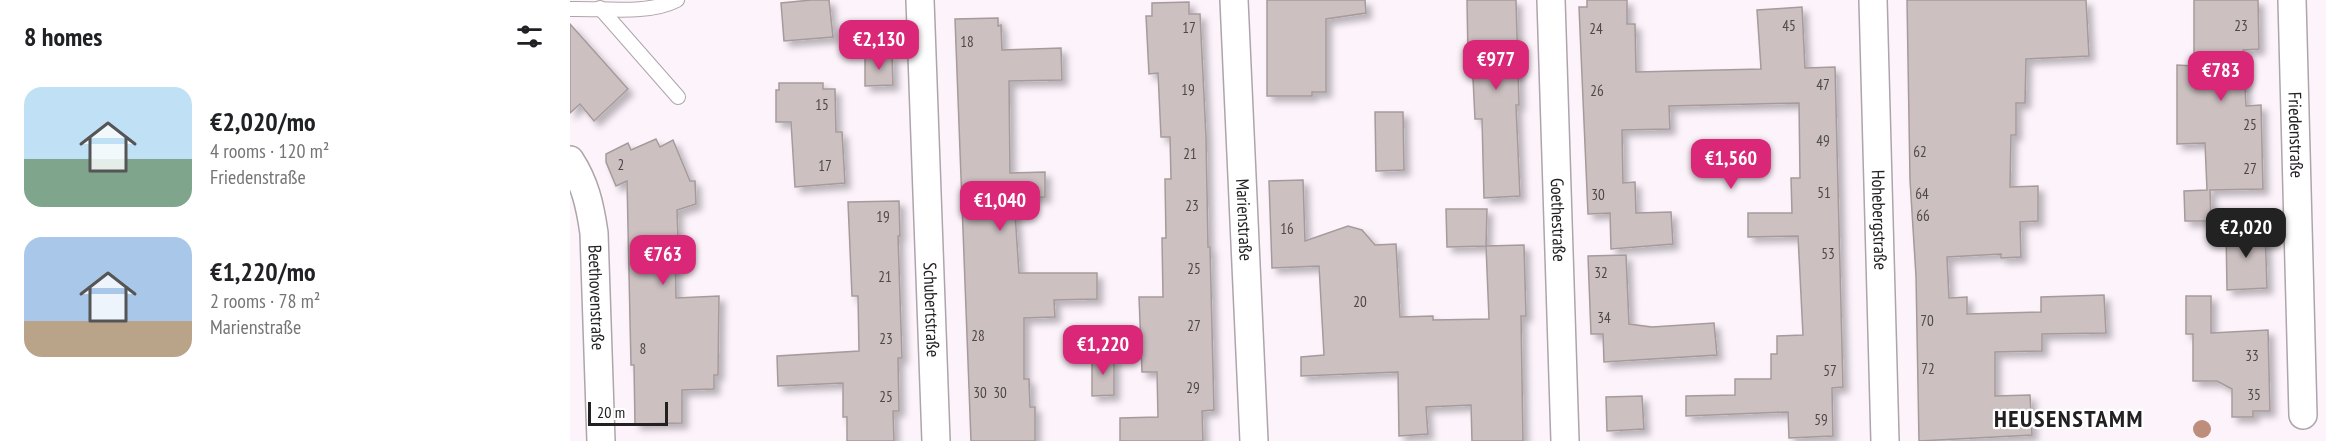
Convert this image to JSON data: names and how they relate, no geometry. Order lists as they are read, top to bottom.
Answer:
{
  "streets": {
    "street": [
      "Friedenstraße",
      "Marienstraße",
      "Goethestraße",
      "Hohebergstraße",
      "Beethovenstraße",
      "Schubertstraße"
    ]
  },
  "districts": ["HEUSENSTAMM"],
  "house_numbers": [
    "45",
    "23",
    "17",
    "24",
    "18",
    "47",
    "19",
    "26",
    "15",
    "25",
    "49",
    "62",
    "21",
    "2",
    "17",
    "27",
    "51",
    "64",
    "30",
    "23",
    "66",
    "19",
    "16",
    "53",
    "25",
    "32",
    "21",
    "20",
    "34",
    "70",
    "27",
    "28",
    "23",
    "8",
    "33",
    "72",
    "57",
    "29",
    "30",
    "30",
    "35",
    "25",
    "59"
  ],
  "scale_bar": "20 m",
  "page": {
    "heading": "8 homes",
    "price": [
      "€2,130",
      "€977",
      "€783",
      "€1,560",
      "€1,040",
      "€2,020",
      "€763",
      "€1,220"
    ],
    "list": [
      {
        "name": "€2,020/mo",
        "note": "4 rooms · 120 m² · Friedenstraße"
      },
      {
        "name": "€1,220/mo",
        "note": "2 rooms · 78 m² · Marienstraße"
      }
    ],
    "scale": "20 m"
  }
}
